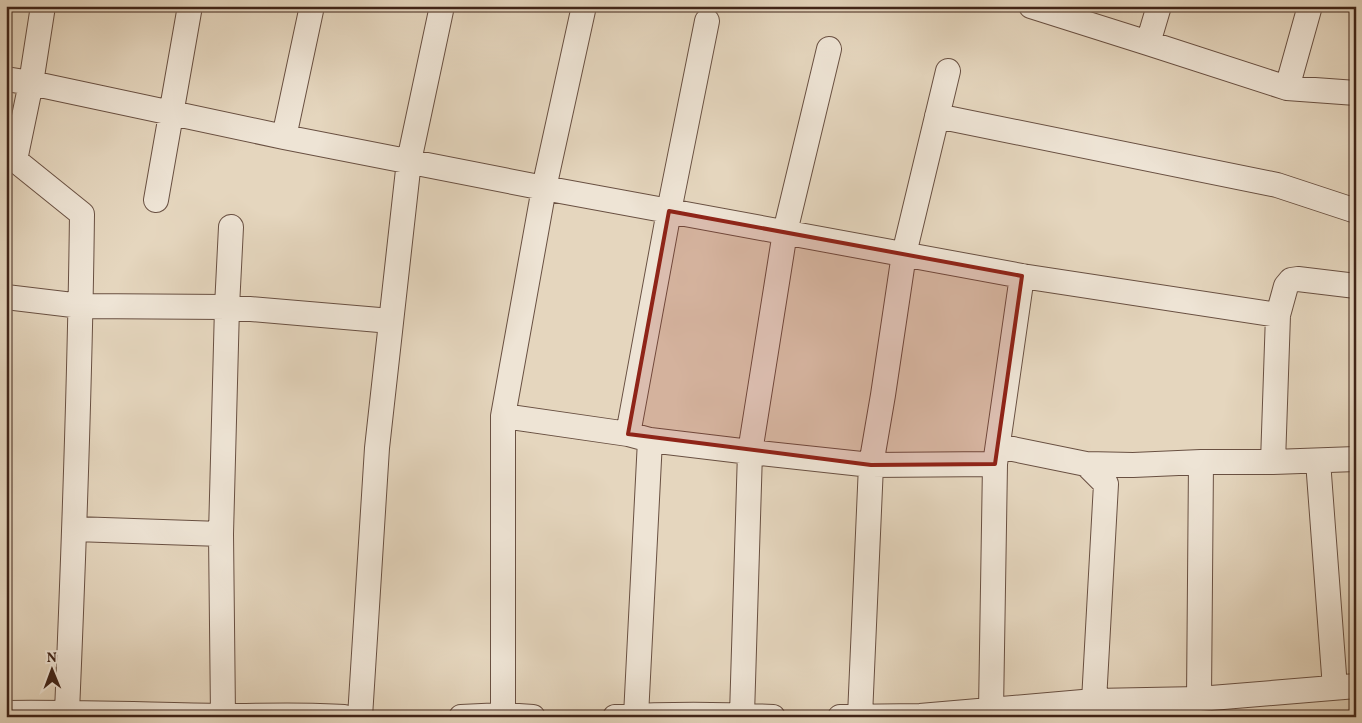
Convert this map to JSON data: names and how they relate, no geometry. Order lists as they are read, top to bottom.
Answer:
{
  "north": "top"
}
